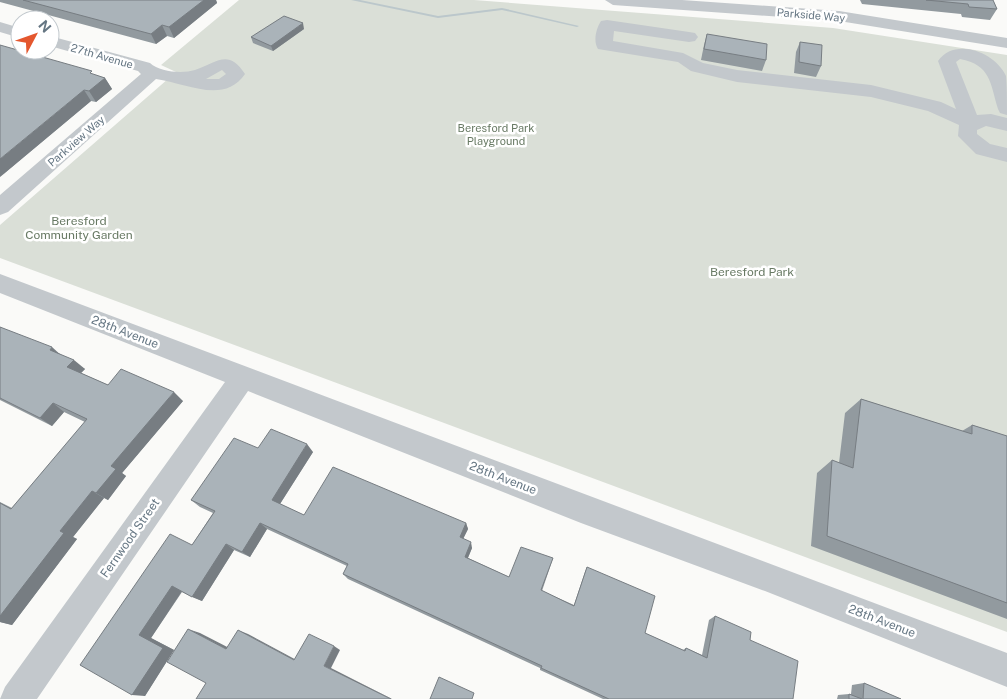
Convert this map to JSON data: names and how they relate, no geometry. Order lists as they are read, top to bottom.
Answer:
{
  "streets": {
    "street": [
      "Parkside Way",
      "27th Avenue",
      "Parkview Way",
      "28th Avenue",
      "Fernwood Street"
    ]
  },
  "crossings": [
    ["27th Avenue", "Parkview Way"],
    ["28th Avenue", "Fernwood Street"]
  ],
  "parks": ["Beresford Park Playground", "Beresford Community Garden", "Beresford Park"],
  "north": "top right"
}
